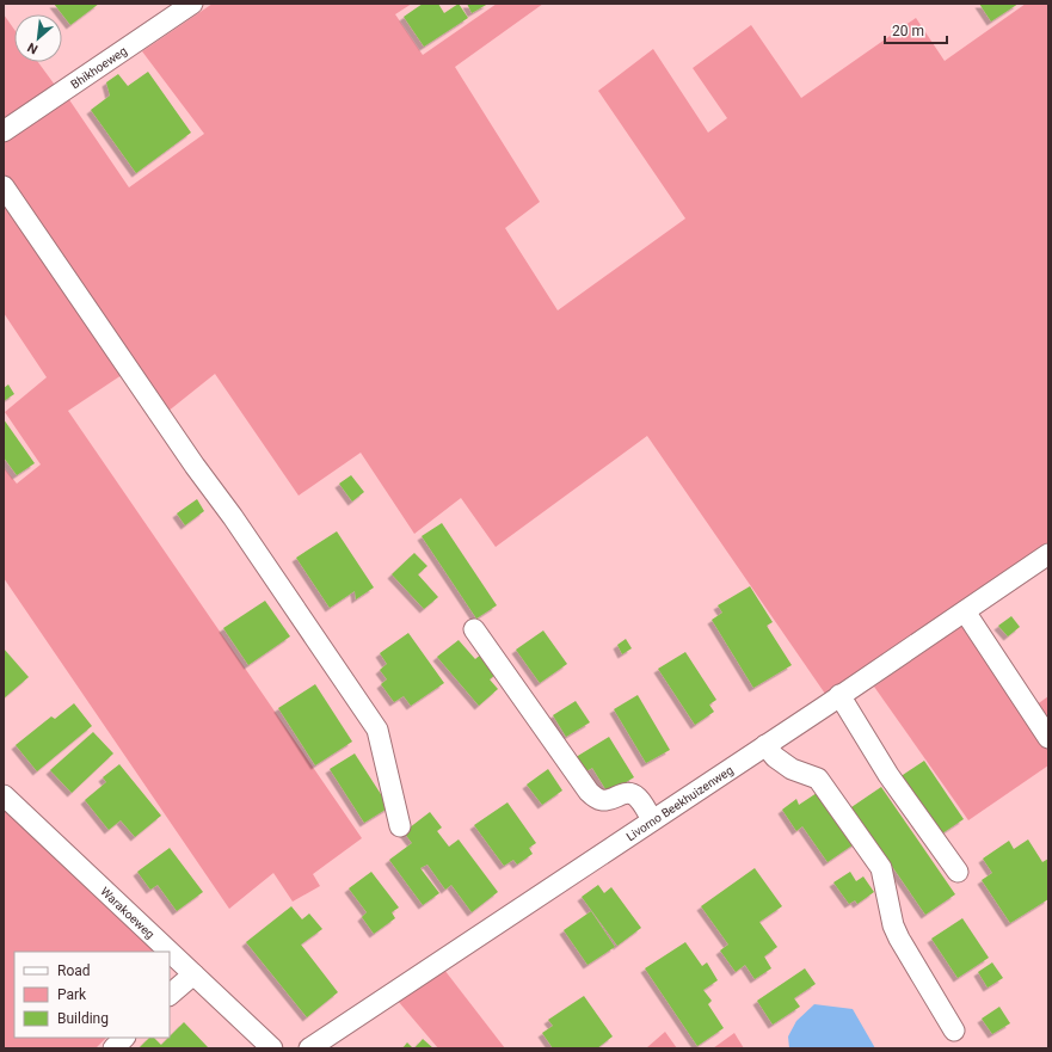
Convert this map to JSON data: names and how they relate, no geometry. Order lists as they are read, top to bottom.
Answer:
{
  "streets": {
    "street": ["Bhikhoeweg", "Livorno Beekhuizenweg", "Warakoeweg"]
  },
  "legend": ["Road", "Park", "Building"],
  "scale_bar": "20 m",
  "north": "bottom left"
}
